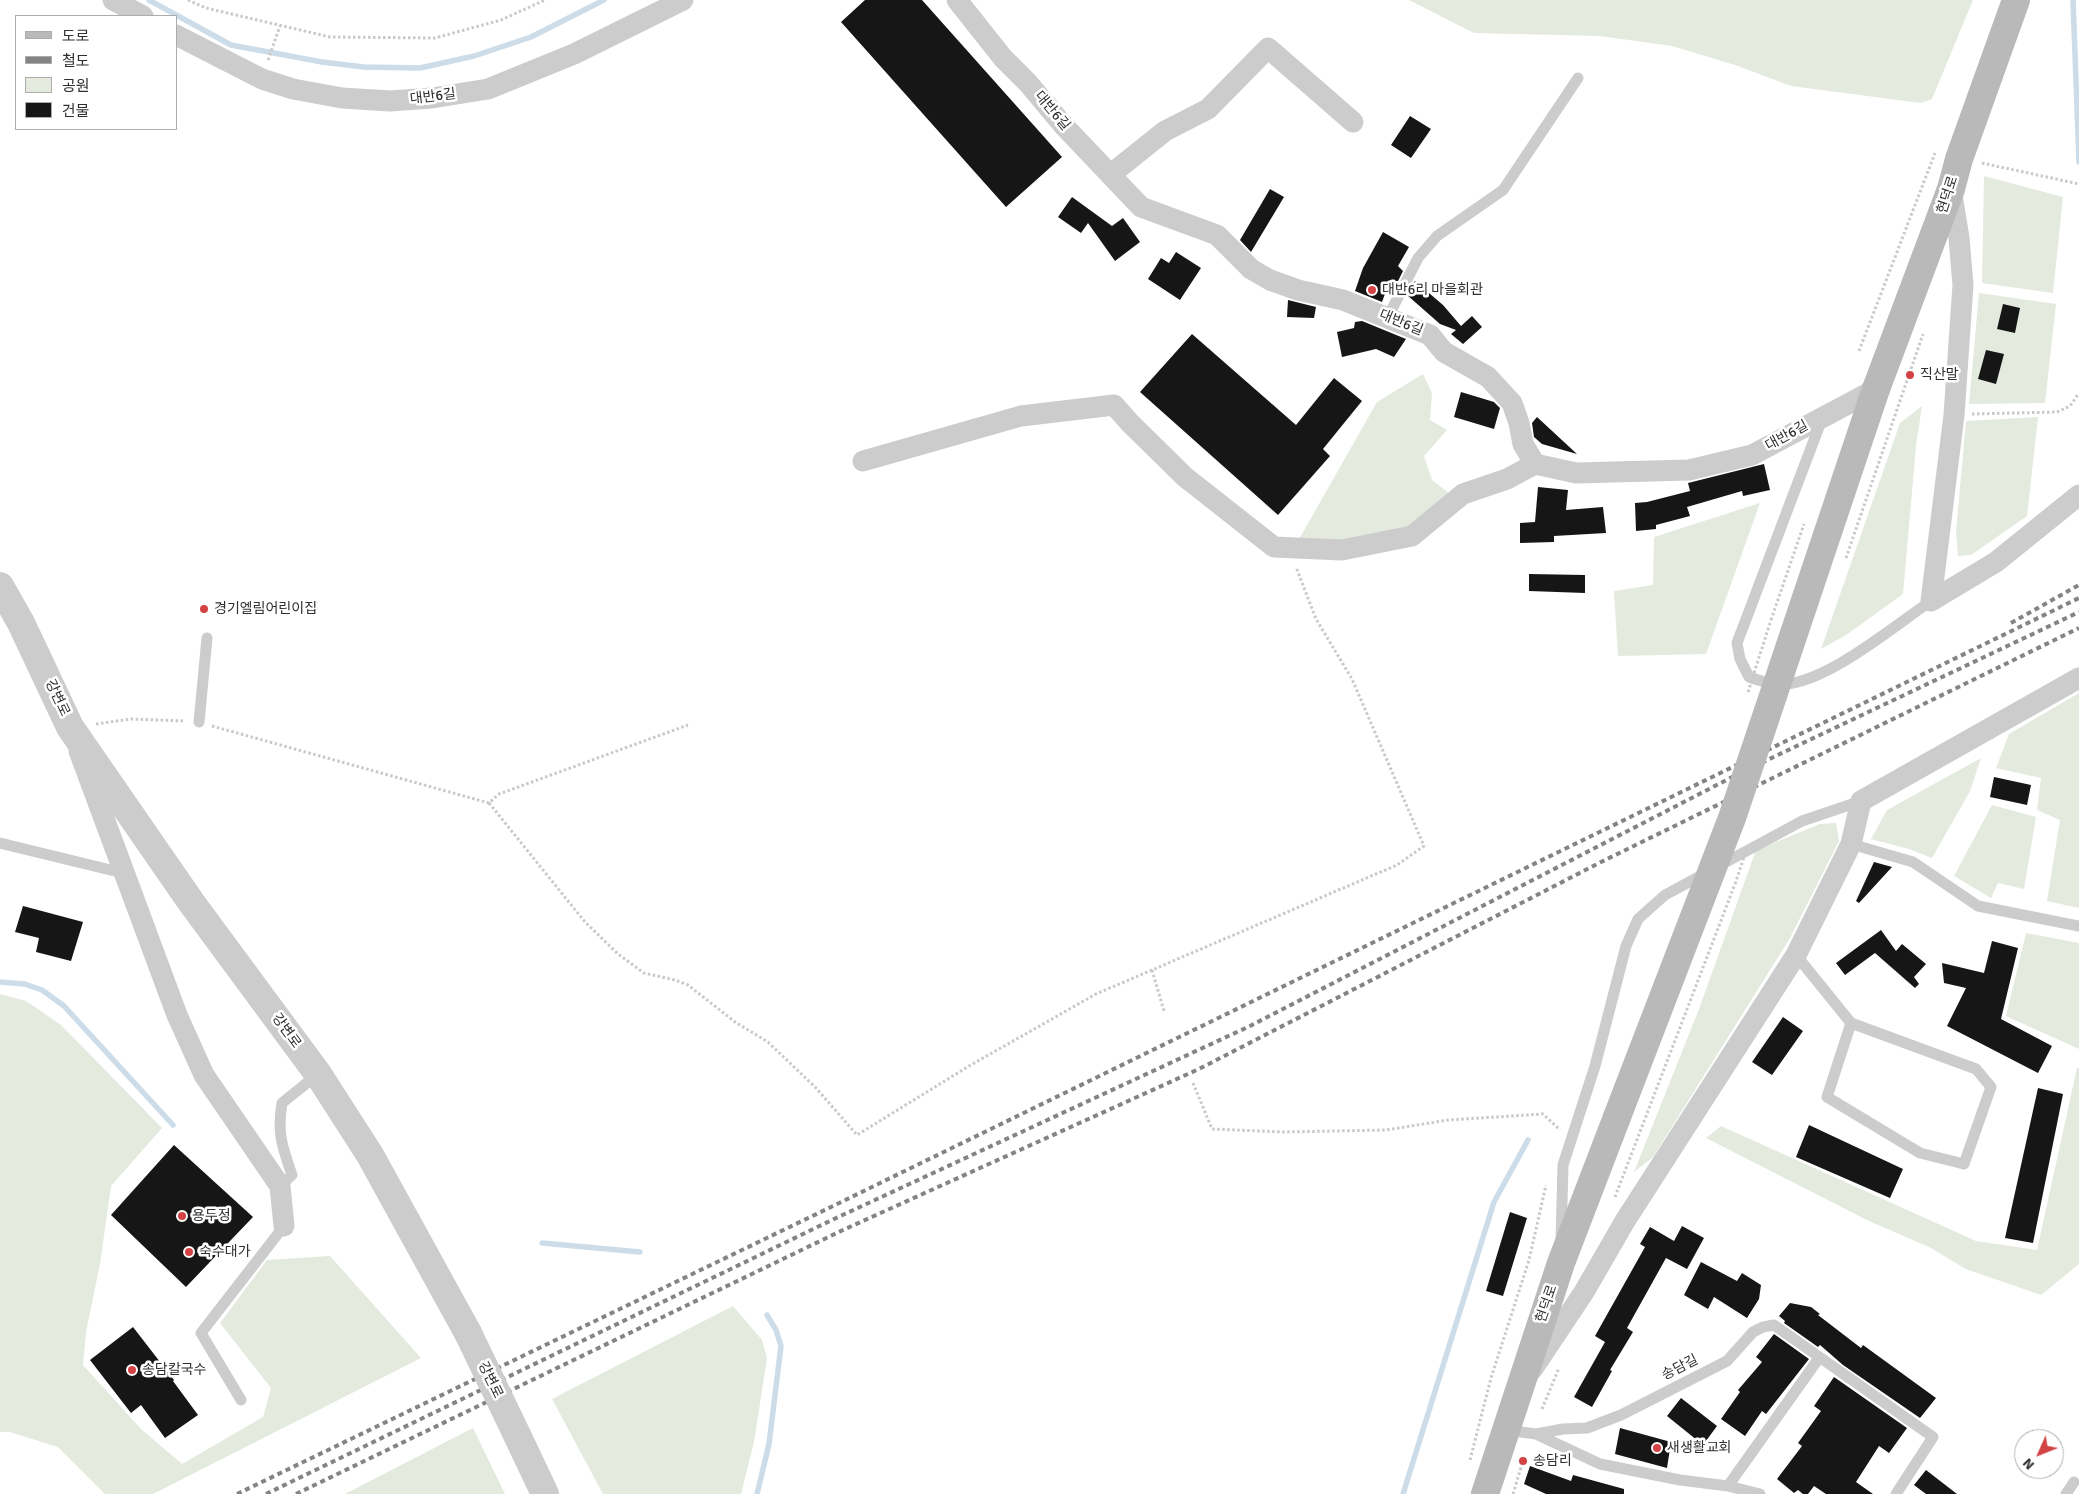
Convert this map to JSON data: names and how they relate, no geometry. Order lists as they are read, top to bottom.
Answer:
{
  "streets": {
    "main road": ["현덕로"],
    "street": ["대반6길", "강변로"],
    "lane": ["송담길"]
  },
  "crossings": [
    ["대반6길", "현덕로"],
    ["현덕로", "송담길"]
  ],
  "places": [
    "대반6리 마을회관",
    "직산말",
    "경기엘림어린이집",
    "용두정",
    "숙수대가",
    "송담칼국수",
    "새생활교회",
    "송담리"
  ],
  "legend": [
    "도로",
    "철도",
    "공원",
    "건물"
  ],
  "north": "bottom left"
}
